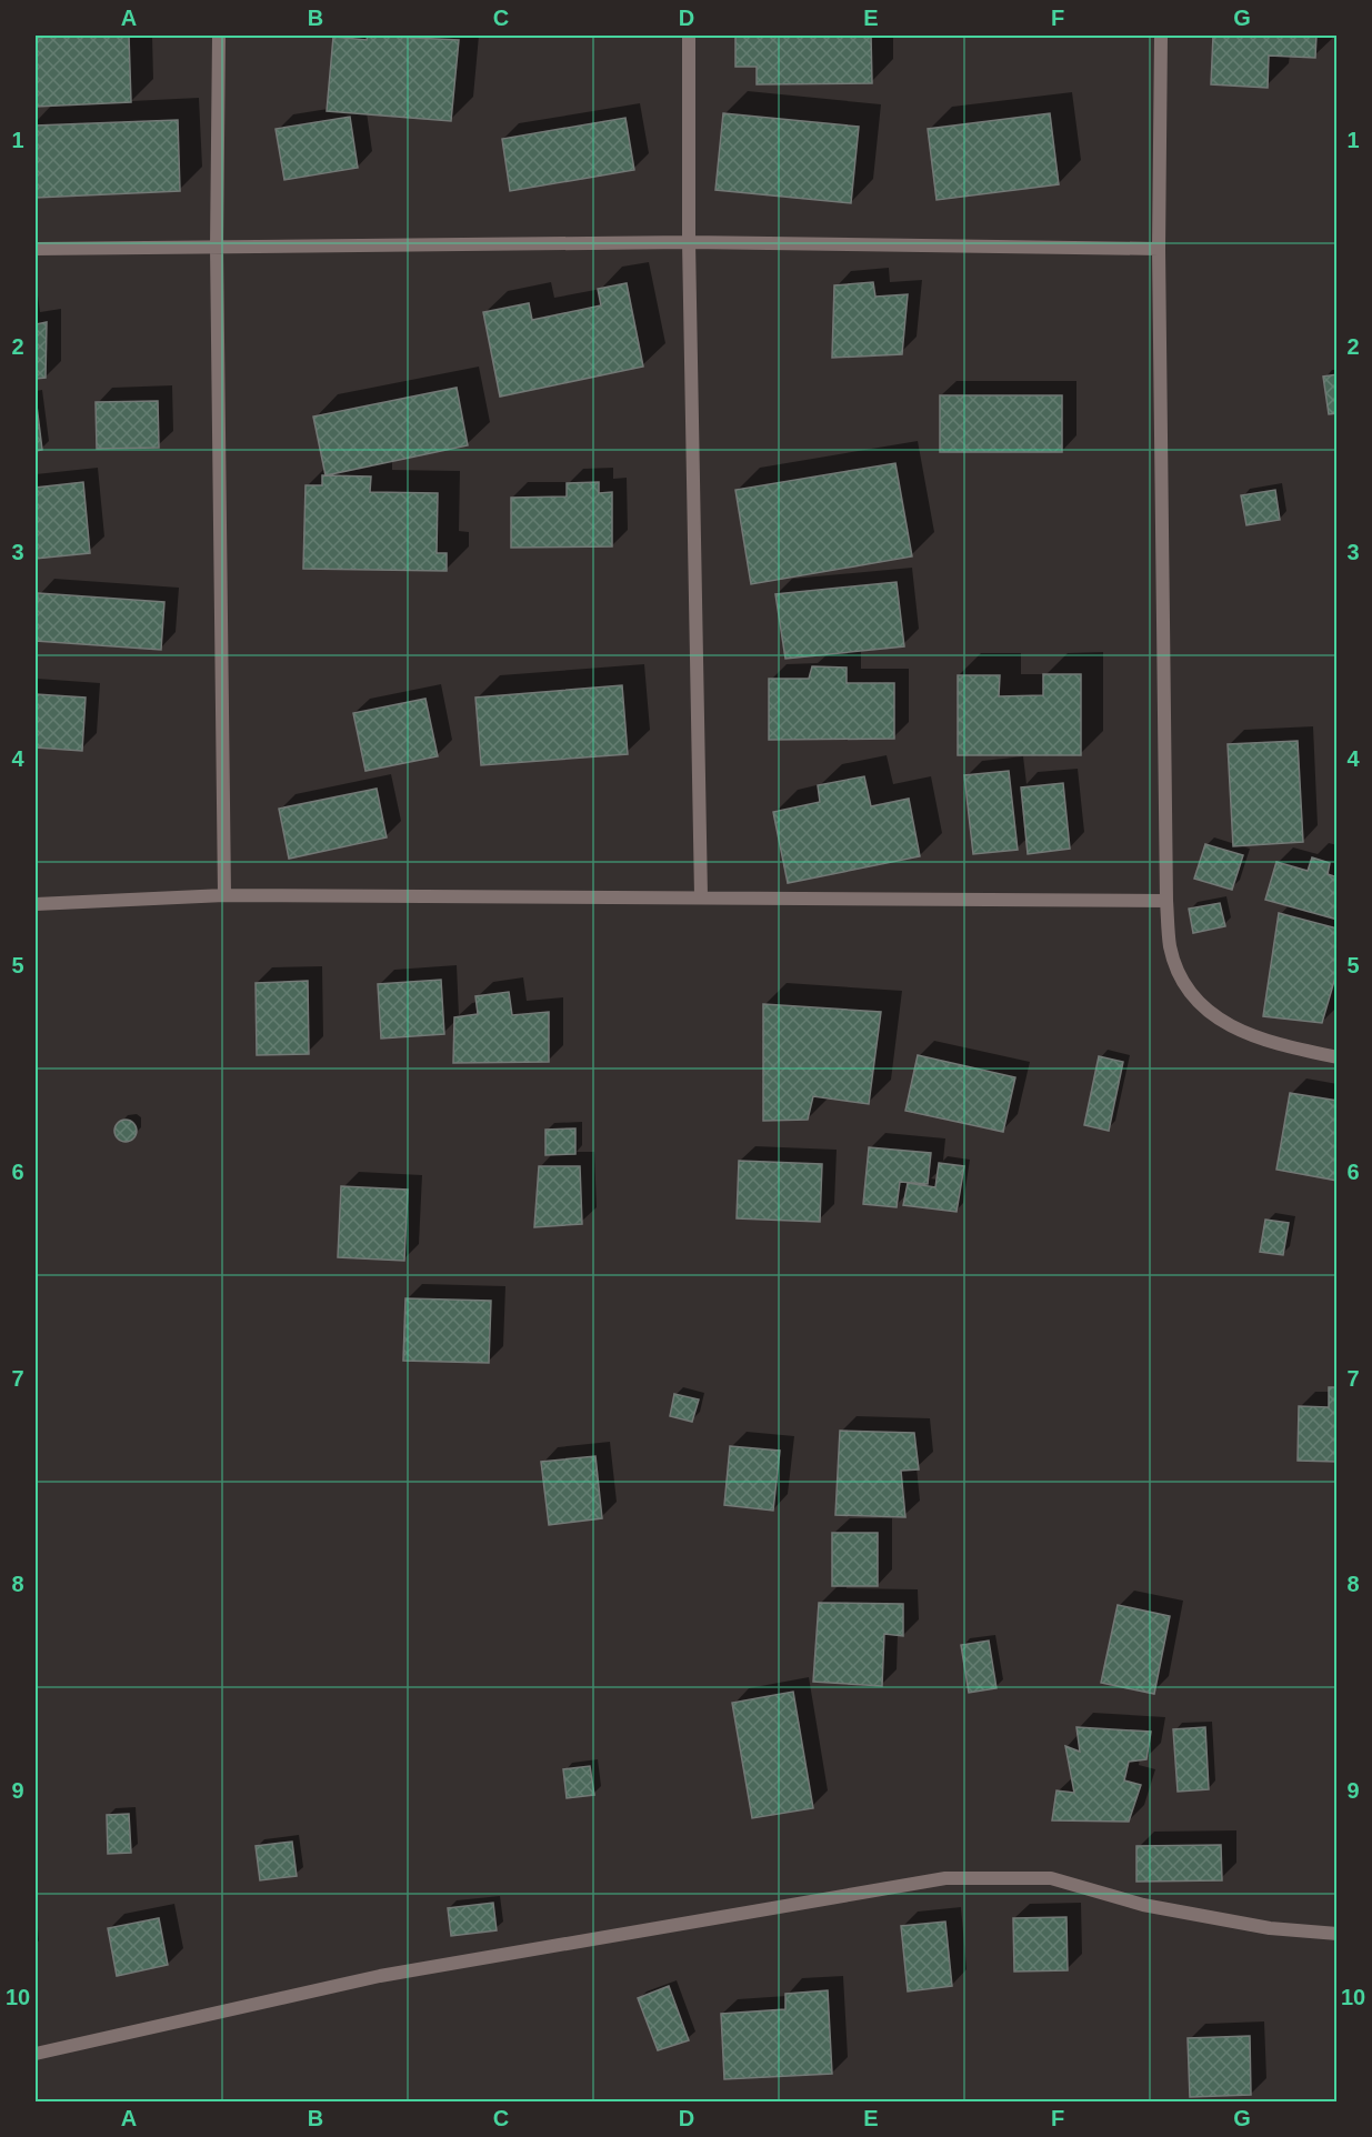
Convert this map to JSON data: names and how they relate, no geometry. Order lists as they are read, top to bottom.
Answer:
{
  "grid": {
    "columns": [
      "A",
      "B",
      "C",
      "D",
      "E",
      "F",
      "G"
    ],
    "rows": [
      "1",
      "2",
      "3",
      "4",
      "5",
      "6",
      "7",
      "8",
      "9",
      "10"
    ]
  }
}
